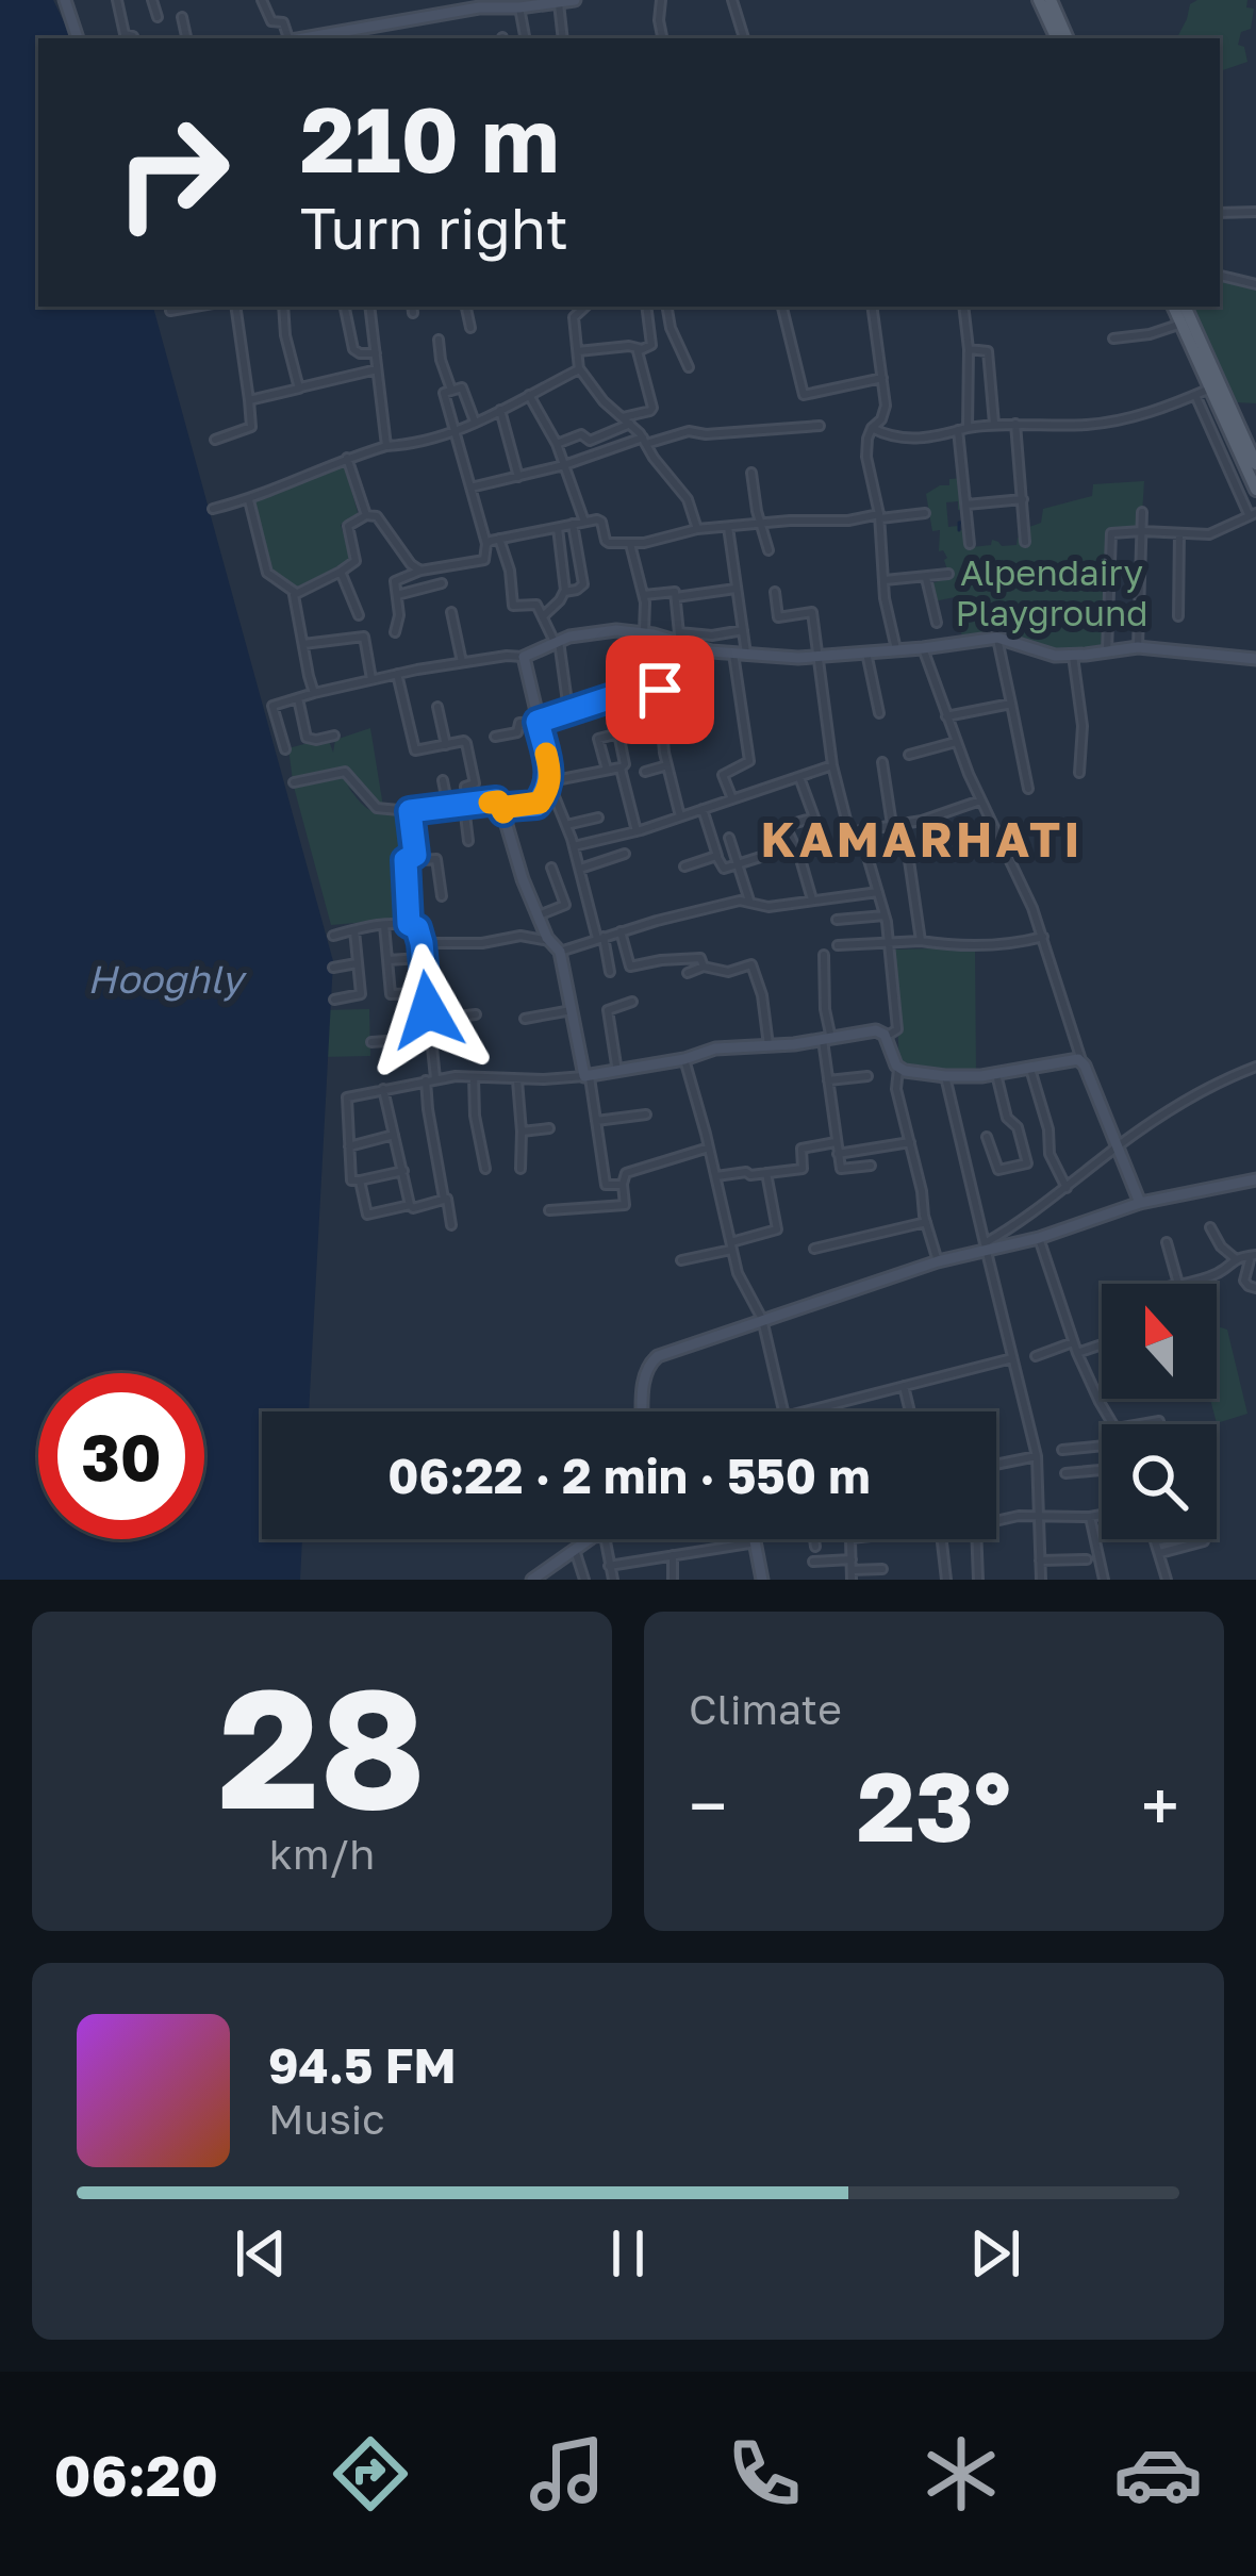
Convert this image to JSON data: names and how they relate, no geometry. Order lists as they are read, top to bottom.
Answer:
{
  "districts": ["KAMARHATI"],
  "water": ["Hooghly"],
  "parks": ["Alpendairy Playground"],
  "north": "top",
  "page": {
    "turn": ["210 m", "Turn right"],
    "limit": "30",
    "trip": "06:22 · 2 min · 550 m",
    "tile": [
      ["28", "km/h"],
      "Climate"
    ],
    "heat": ["−", "23°", "+"],
    "song": ["94.5 FM", "Music"],
    "tabs": "06:20"
  }
}
